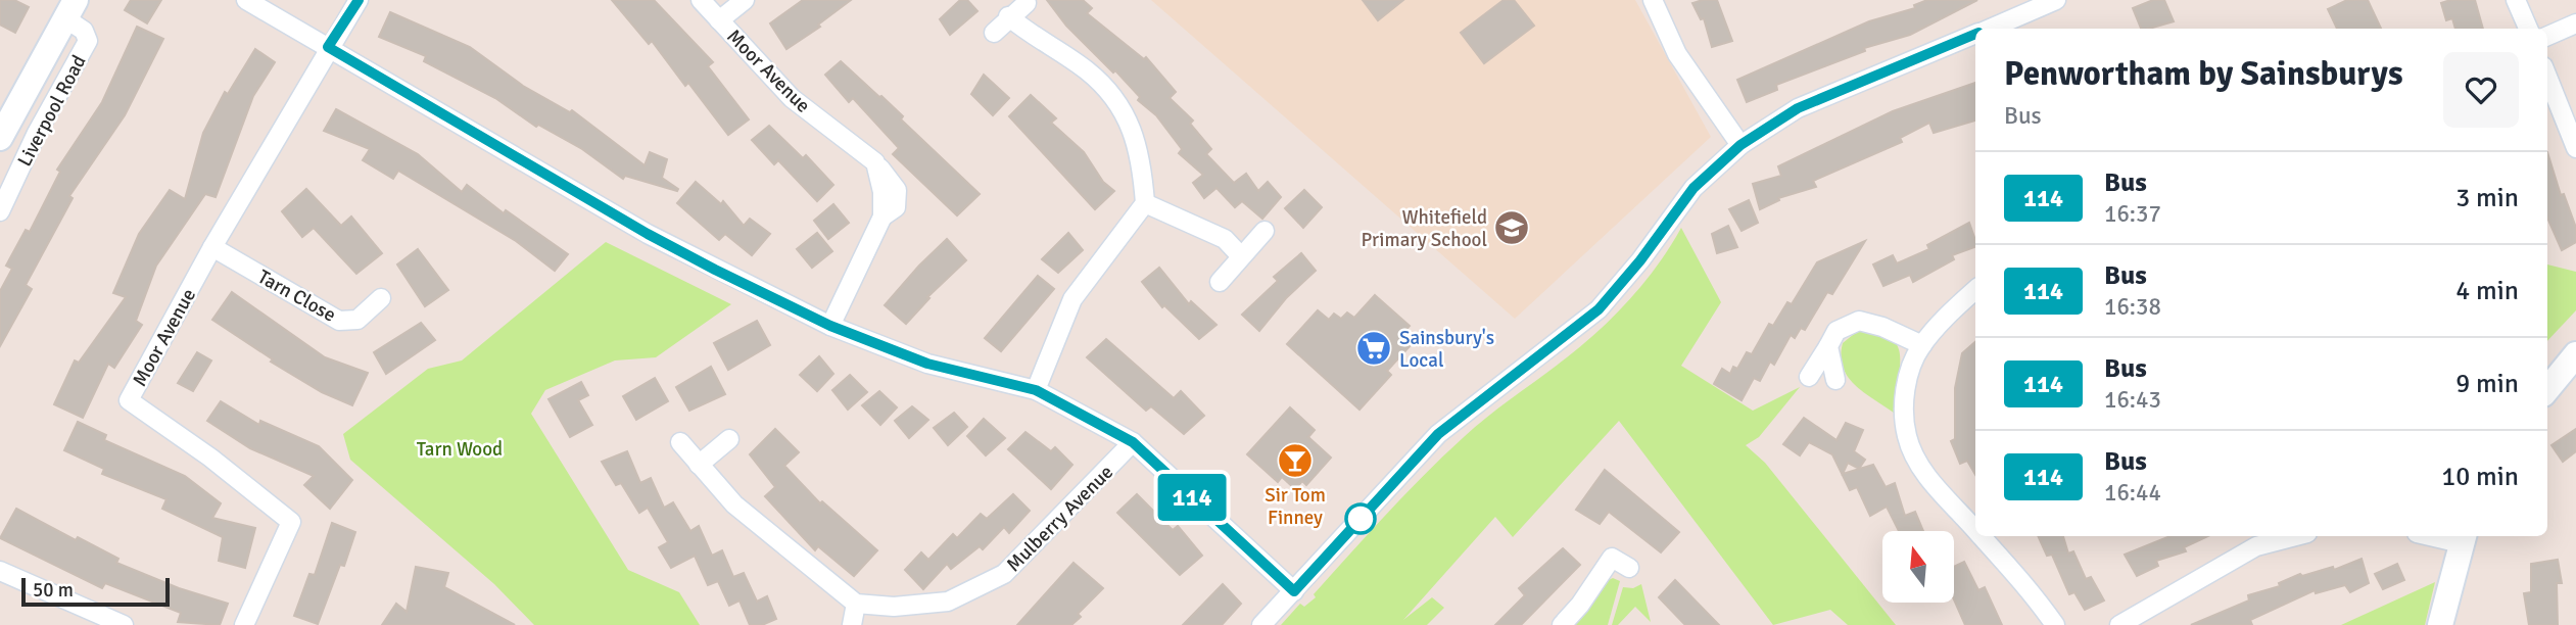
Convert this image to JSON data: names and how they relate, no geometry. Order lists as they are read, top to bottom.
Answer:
{
  "streets": {
    "street": [
      "Moor Avenue",
      "Liverpool Road",
      "Tarn Close",
      "Mulberry Avenue"
    ]
  },
  "crossings": [
    ["Moor Avenue", "Tarn Close"]
  ],
  "parks": ["Tarn Wood"],
  "places": {
    "school or university": ["Whitefield Primary School"],
    "supermarket": ["Sainsbury's Local"],
    "bar": ["Sir Tom Finney"]
  },
  "lines": ["bus line 114"],
  "scale_bar": "50 m",
  "north": "top",
  "page": {
    "on_map": "114",
    "heading": ["Penwortham by Sainsburys", "Bus"],
    "list": [
      {
        "mark": "114",
        "name": "Bus",
        "note": "16:37",
        "value": "3 min"
      },
      {
        "mark": "114",
        "name": "Bus",
        "note": "16:38",
        "value": "4 min"
      },
      {
        "mark": "114",
        "name": "Bus",
        "note": "16:43",
        "value": "9 min"
      },
      {
        "mark": "114",
        "name": "Bus",
        "note": "16:44",
        "value": "10 min"
      }
    ],
    "scale": "50 m"
  }
}
